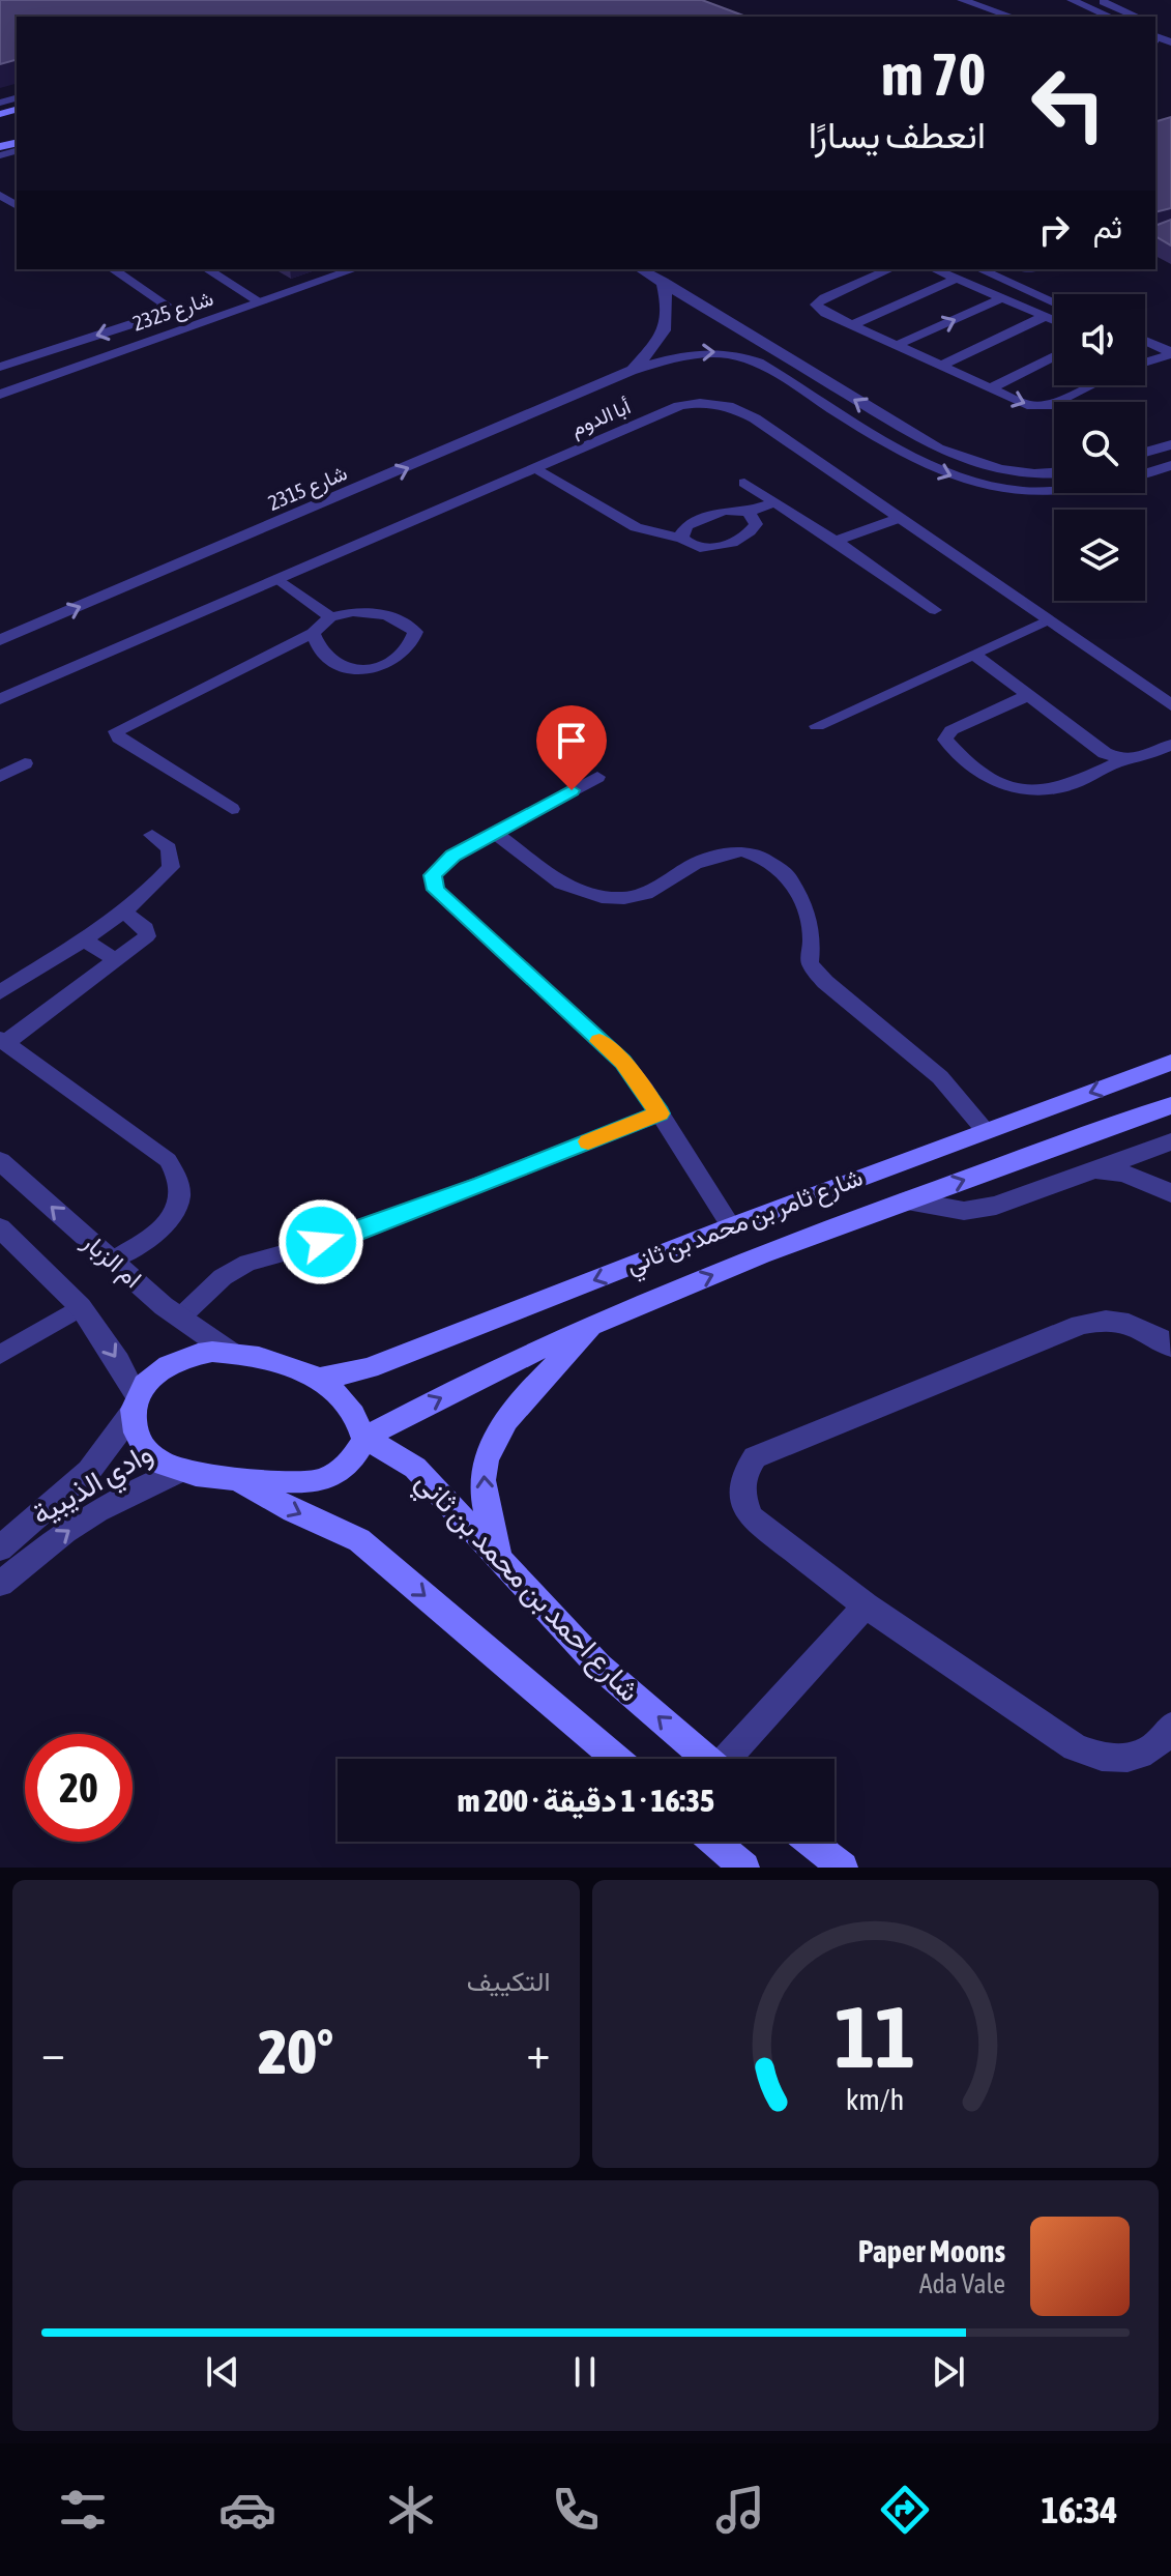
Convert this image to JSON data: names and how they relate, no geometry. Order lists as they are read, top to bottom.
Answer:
{
  "streets": {
    "street": [
      "شارع 2325",
      "أبا الدوم",
      "شارع 2315",
      "شارع ثامر بن محمد بن ثاني",
      "ام الزبار",
      "وادي الذيبية",
      "شارع احمد بن محمد بن ثاني"
    ]
  },
  "crossings": [
    ["شارع ثامر بن محمد بن ثاني", "شارع احمد بن محمد بن ثاني"]
  ],
  "one_way": ["شارع 2315"],
  "page": {
    "turn": ["70 m", "انعطف يسارًا"],
    "then": "ثم",
    "limit": "20",
    "trip": "16:35 · 1 دقيقة · 200 m",
    "tile": "التكييف",
    "heat": ["−", "20°", "+"],
    "song": ["Paper Moons", "Ada Vale"],
    "tabs": "16:34",
    "gauge": ["11", "km/h"]
  }
}
